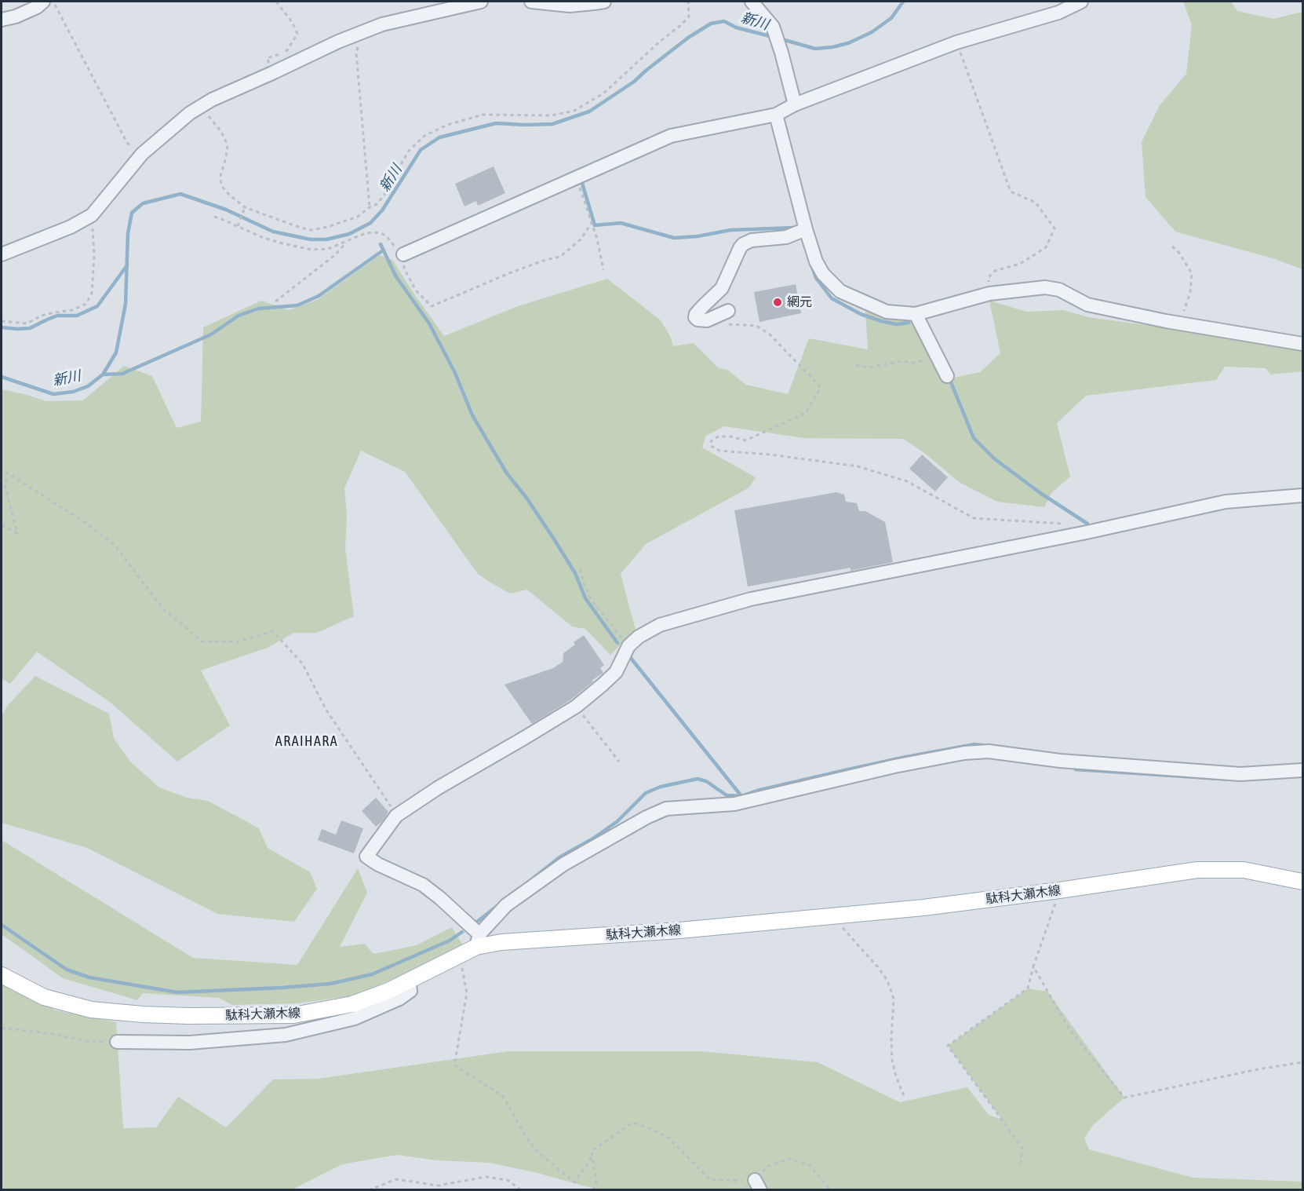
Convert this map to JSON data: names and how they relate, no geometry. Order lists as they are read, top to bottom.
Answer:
{
  "streets": {
    "main road": ["駄科大瀬木線"]
  },
  "districts": ["ARAIHARA"],
  "water": ["新川"],
  "places": ["網元"]
}
